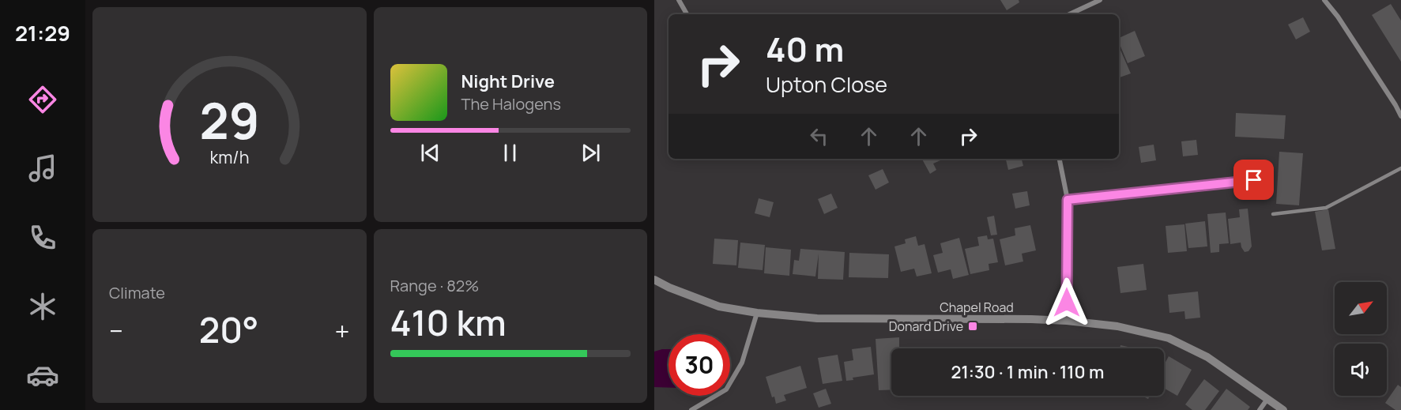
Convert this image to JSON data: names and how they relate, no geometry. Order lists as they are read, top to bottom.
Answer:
{
  "streets": {
    "street": ["Chapel Road"]
  },
  "places": {
    "transit": ["Donard Drive"]
  },
  "north": "top right",
  "page": {
    "tabs": "21:29",
    "turn": ["40 m", "Upton Close"],
    "song": ["Night Drive", "The Halogens"],
    "tile": [
      "Climate",
      ["Range · 82%", "410 km"]
    ],
    "heat": ["−", "20°", "+"],
    "limit": "30",
    "trip": "21:30 · 1 min · 110 m",
    "gauge": ["29", "km/h"]
  }
}
